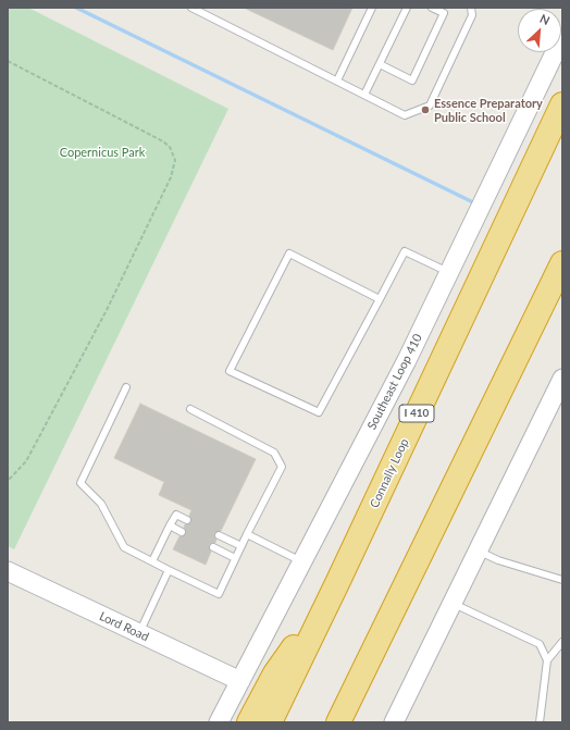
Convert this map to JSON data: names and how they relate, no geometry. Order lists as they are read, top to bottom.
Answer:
{
  "streets": {
    "highway": ["I 410", "Connally Loop"],
    "main road": ["Southeast Loop 410", "Lord Road"]
  },
  "crossings": [
    ["Southeast Loop 410", "Lord Road"]
  ],
  "parks": ["Copernicus Park"],
  "places": ["Essence Preparatory Public School"],
  "north": "top right"
}
